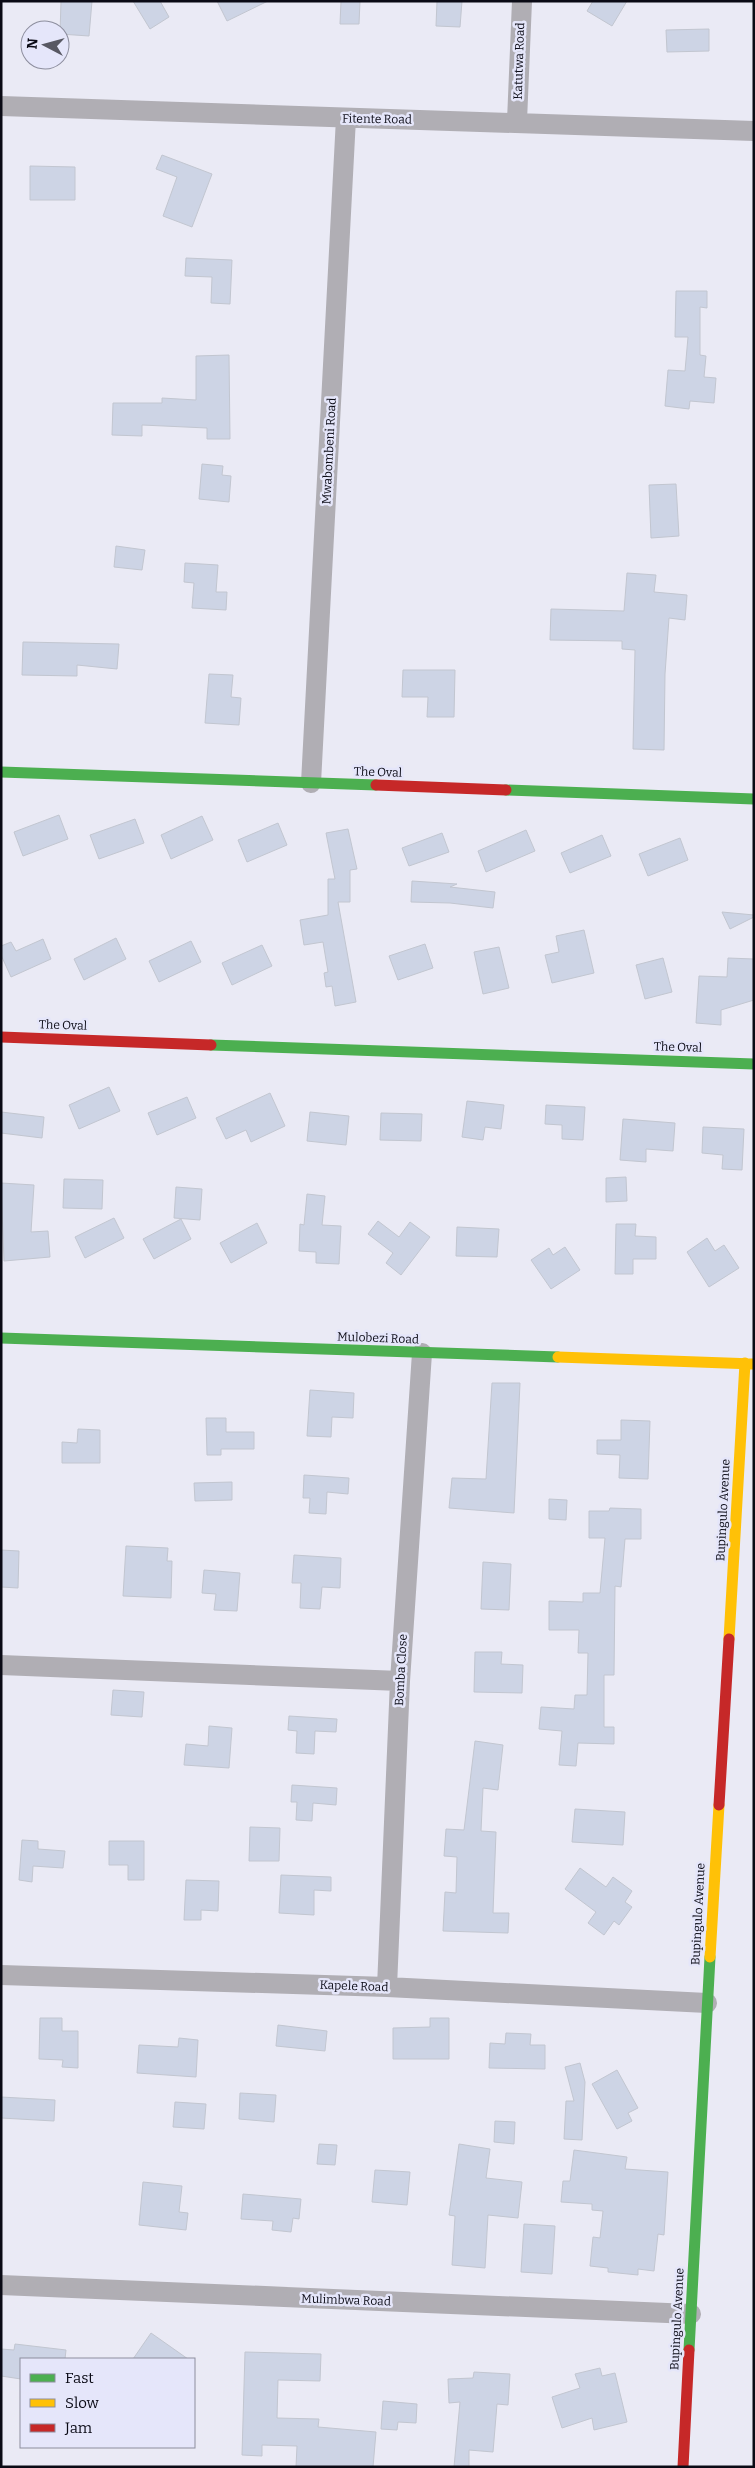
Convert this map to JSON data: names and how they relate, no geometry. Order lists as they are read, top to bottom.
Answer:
{
  "streets": {
    "street": [
      "Katutwa Road",
      "Fitente Road",
      "Mwabombeni Road",
      "The Oval",
      "Mulobezi Road",
      "Bupingulo Avenue",
      "Bomba Close",
      "Kapele Road",
      "Mulimbwa Road"
    ]
  },
  "crossings": [
    ["Katutwa Road", "Fitente Road"],
    ["Fitente Road", "Mwabombeni Road"],
    ["Mwabombeni Road", "The Oval"],
    ["Mulobezi Road", "Bupingulo Avenue"],
    ["Mulobezi Road", "Bomba Close"],
    ["Bupingulo Avenue", "Kapele Road"],
    ["Bupingulo Avenue", "Mulimbwa Road"],
    ["Bomba Close", "Kapele Road"]
  ],
  "legend": ["Fast", "Slow", "Jam"],
  "north": "left"
}
